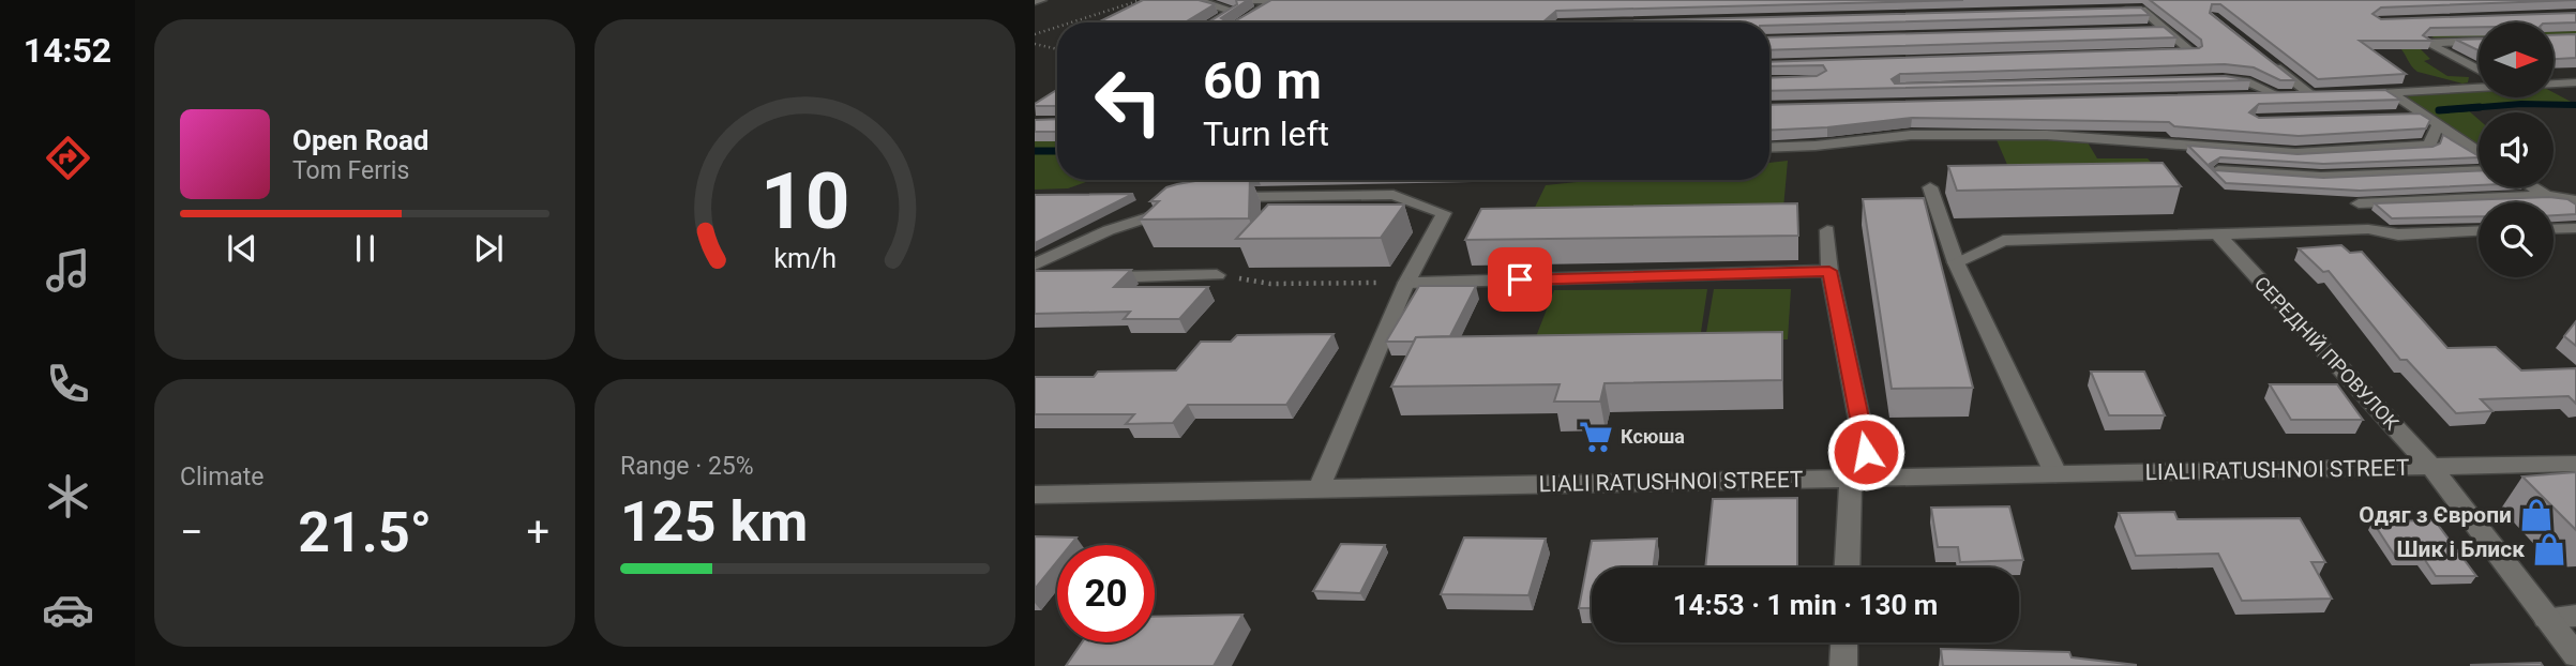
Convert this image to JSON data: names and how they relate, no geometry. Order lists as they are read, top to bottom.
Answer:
{
  "streets": {
    "street": ["СЕРЕДНІЙ ПРОВУЛОК", "LIALI RATUSHNOI STREET"]
  },
  "crossings": [
    ["СЕРЕДНІЙ ПРОВУЛОК", "LIALI RATUSHNOI STREET"]
  ],
  "places": {
    "supermarket": ["Ксюша"],
    "shop": ["Одяг з Європи", "Шик і Блиск"]
  },
  "north": "right",
  "page": {
    "tabs": "14:52",
    "turn": ["60 m", "Turn left"],
    "song": ["Open Road", "Tom Ferris"],
    "tile": [
      "Climate",
      ["Range · 25%", "125 km"]
    ],
    "heat": ["−", "21.5°", "+"],
    "limit": "20",
    "trip": "14:53 · 1 min · 130 m",
    "gauge": ["10", "km/h"]
  }
}
